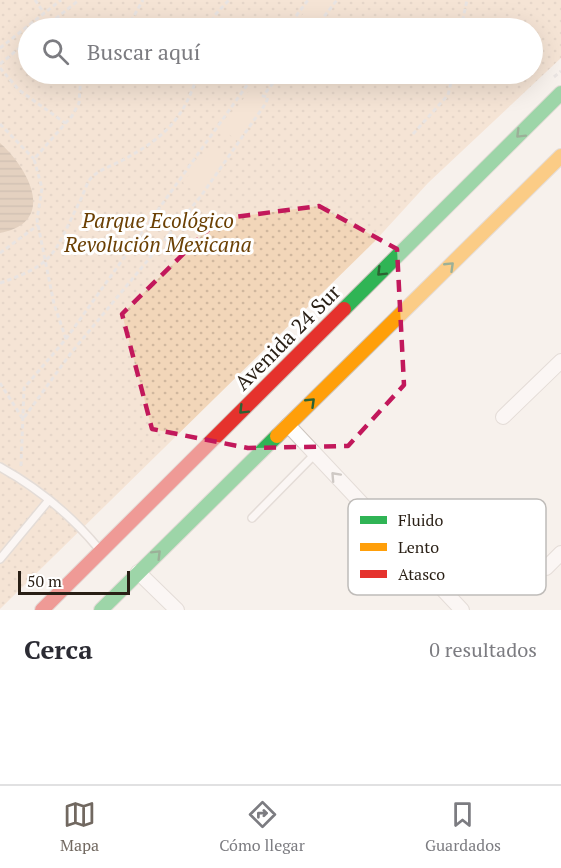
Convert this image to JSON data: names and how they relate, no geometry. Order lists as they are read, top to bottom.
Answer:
{
  "streets": {
    "main road": ["Avenida 24 Sur"]
  },
  "parks": ["Parque Ecológico Revolución Mexicana"],
  "legend": ["Fluido", "Lento", "Atasco"],
  "scale_bar": "50 m",
  "page": {
    "search": "Buscar aquí",
    "scale": "50 m",
    "heading": ["Cerca", "0 resultados"],
    "nav": ["Mapa", "Cómo llegar", "Guardados"]
  }
}
